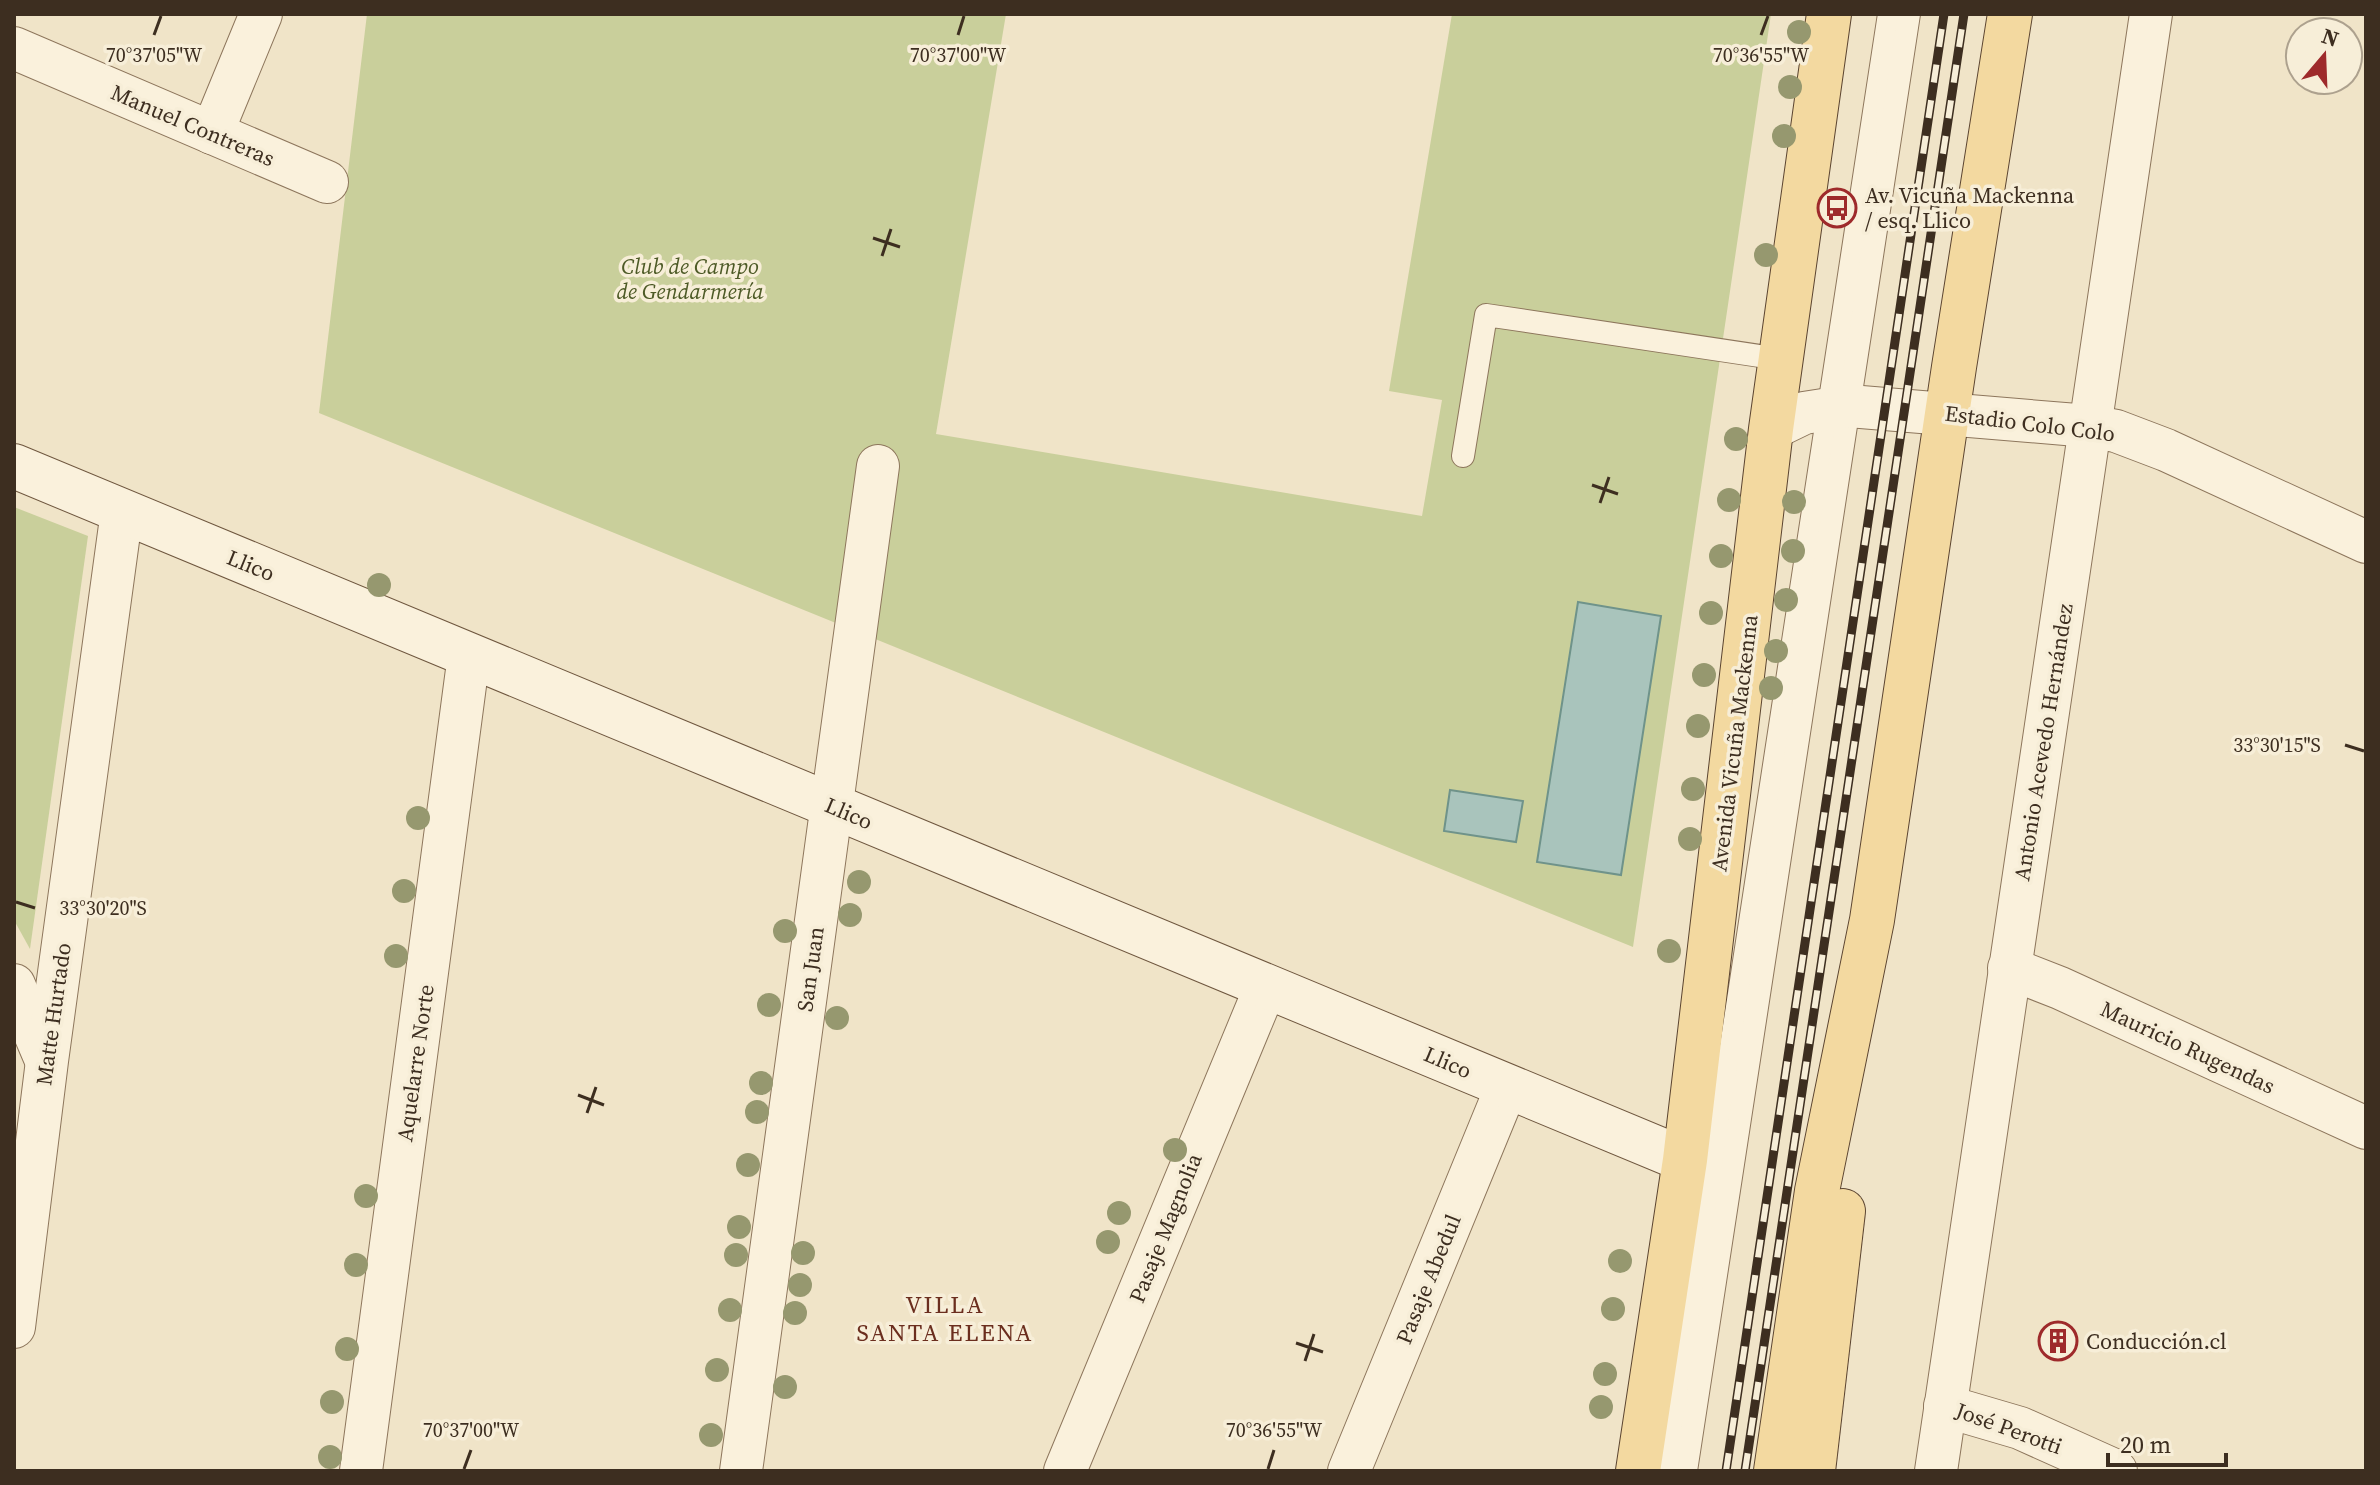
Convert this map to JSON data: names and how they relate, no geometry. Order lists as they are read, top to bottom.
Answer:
{
  "streets": {
    "main road": ["Avenida Vicuña Mackenna"],
    "street": [
      "Manuel Contreras",
      "Estadio Colo Colo",
      "Llico",
      "Antonio Acevedo Hernández",
      "San Juan",
      "Matte Hurtado",
      "Mauricio Rugendas",
      "Aquelarre Norte",
      "Pasaje Magnolia",
      "Pasaje Abedul",
      "José Perotti"
    ]
  },
  "crossings": [
    ["Estadio Colo Colo", "Antonio Acevedo Hernández"],
    ["Estadio Colo Colo", "Avenida Vicuña Mackenna"],
    ["Llico", "Avenida Vicuña Mackenna"],
    ["Llico", "San Juan"],
    ["Llico", "Matte Hurtado"],
    ["Llico", "Aquelarre Norte"],
    ["Llico", "Pasaje Magnolia"],
    ["Llico", "Pasaje Abedul"],
    ["Antonio Acevedo Hernández", "Mauricio Rugendas"],
    ["Antonio Acevedo Hernández", "José Perotti"]
  ],
  "districts": ["VILLA SANTA ELENA"],
  "parks": ["Club de Campo de Gendarmería"],
  "places": {
    "bus stop": ["Av. Vicuña Mackenna / esq. Llico"],
    "building": ["Conducción.cl"]
  },
  "scale_bar": "20 m",
  "north": "top",
  "coordinates": [
    "70°37'05\"W",
    "70°37'00\"W",
    "70°36'55\"W",
    "33°30'15\"S",
    "33°30'20\"S"
  ]
}
